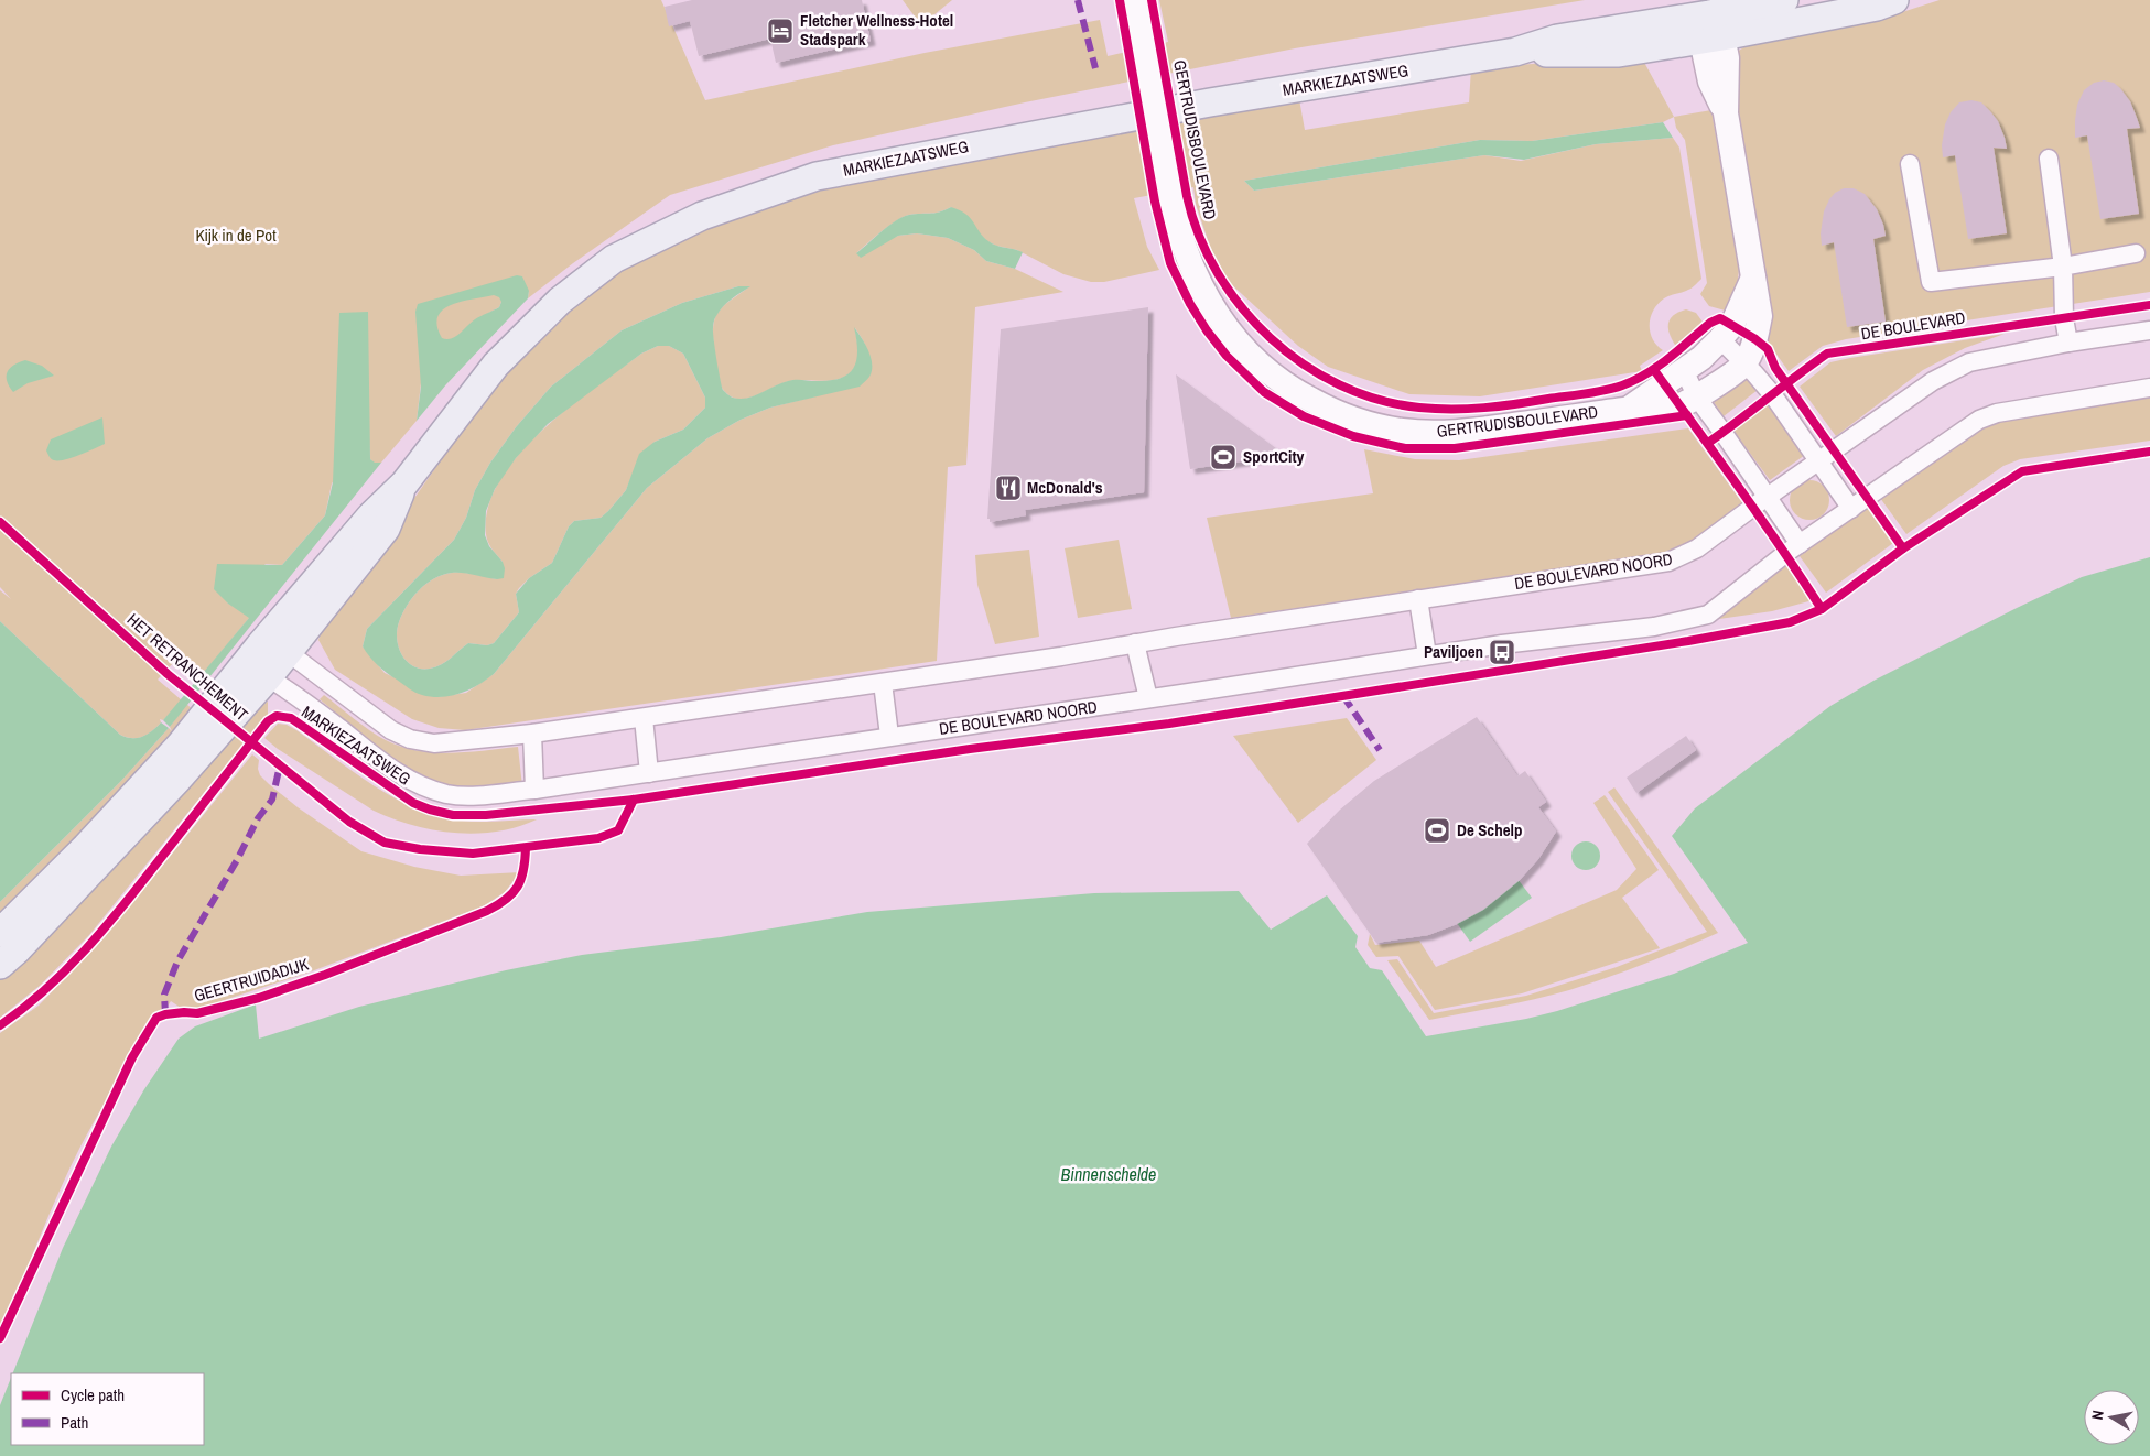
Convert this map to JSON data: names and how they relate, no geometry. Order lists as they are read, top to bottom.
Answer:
{
  "streets": {
    "main road": ["MARKIEZAATSWEG"],
    "street": ["GERTRUDISBOULEVARD", "DE BOULEVARD NOORD"],
    "cycle path": ["DE BOULEVARD", "HET RETRANCHEMENT", "GEERTRUIDADIJK"]
  },
  "crossings": [
    ["MARKIEZAATSWEG", "DE BOULEVARD NOORD"]
  ],
  "water": ["Binnenschelde"],
  "parks": ["Kijk in de Pot"],
  "places": {
    "hotel": ["Fletcher Wellness-Hotel Stadspark"],
    "sports": ["SportCity", "De Schelp"],
    "restaurant": ["McDonald's"],
    "bus stop": ["Paviljoen"]
  },
  "legend": ["Cycle path", "Path"],
  "north": "left"
}
